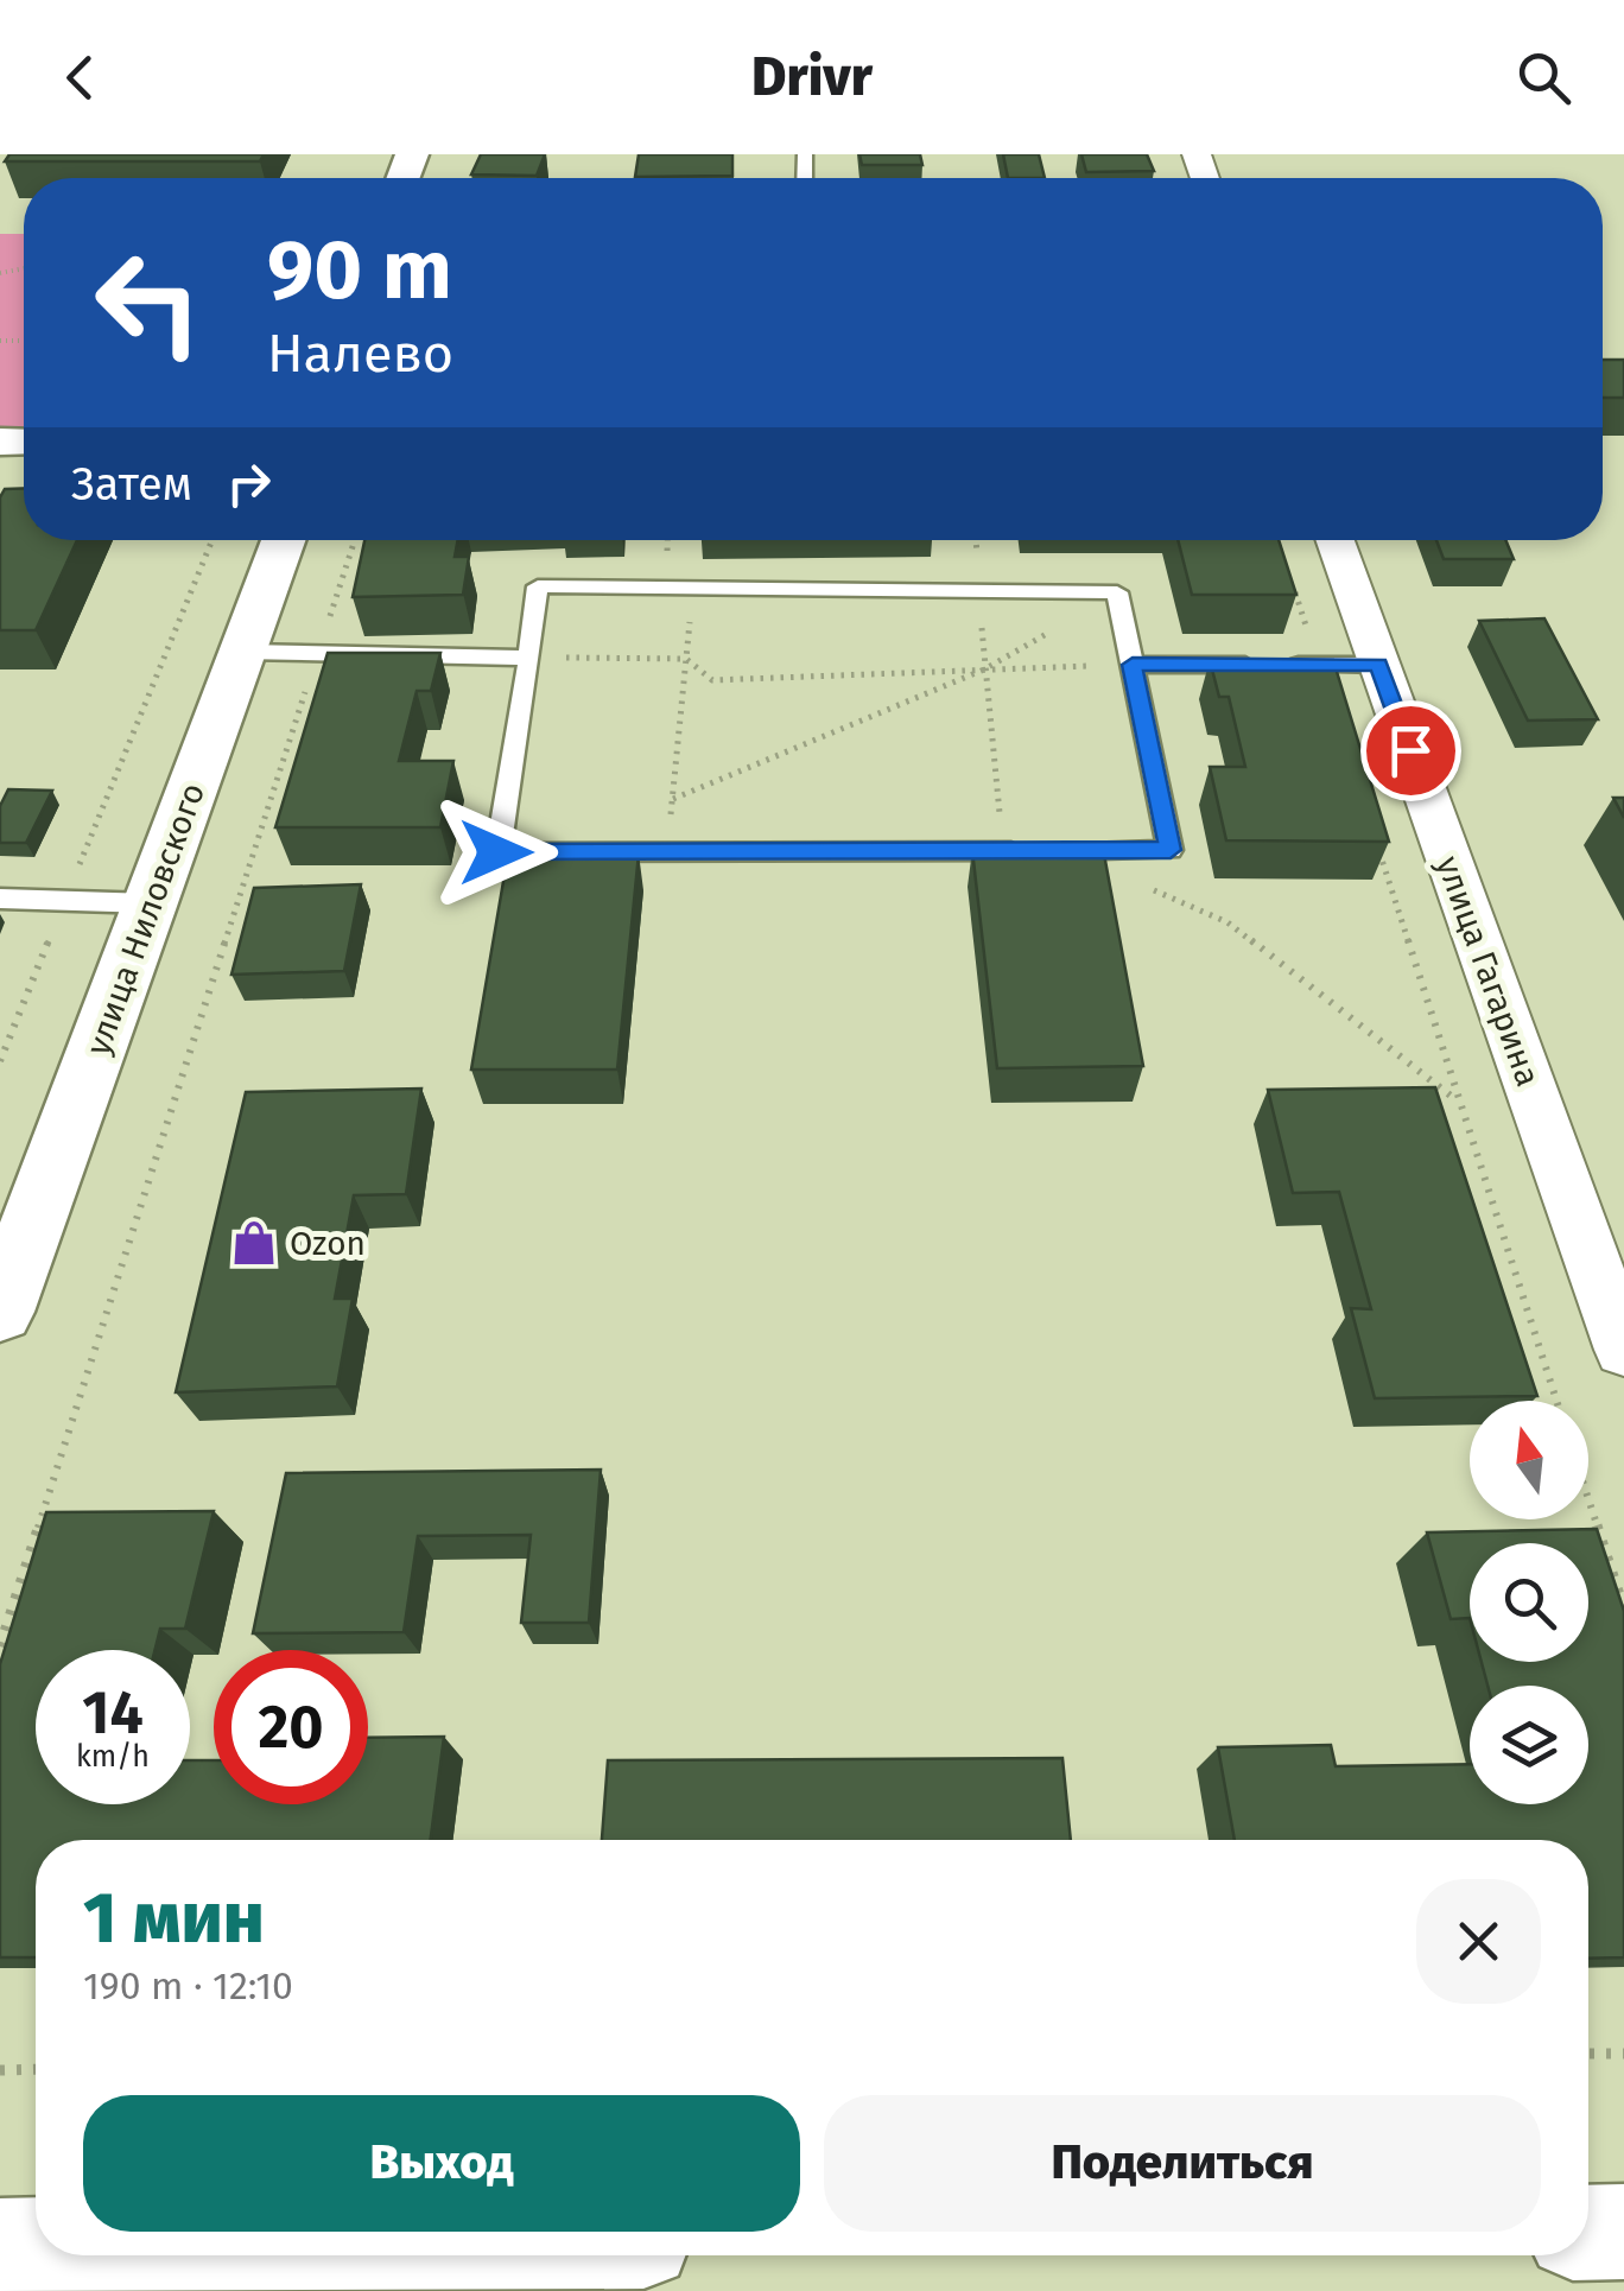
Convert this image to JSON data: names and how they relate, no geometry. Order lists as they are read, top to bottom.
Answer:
{
  "streets": {
    "street": ["улица Ниловского", "улица Гагарина"]
  },
  "places": {
    "shop": ["Ozon"]
  },
  "north": "top",
  "page": {
    "header": "Drivr",
    "turn": ["90 m", "Налево"],
    "then": "Затем",
    "speed": "14 km/h",
    "limit": "20",
    "heading": ["1 мин", "190 m · 12:10"],
    "buttons": ["Выход", "Поделиться"]
  }
}
